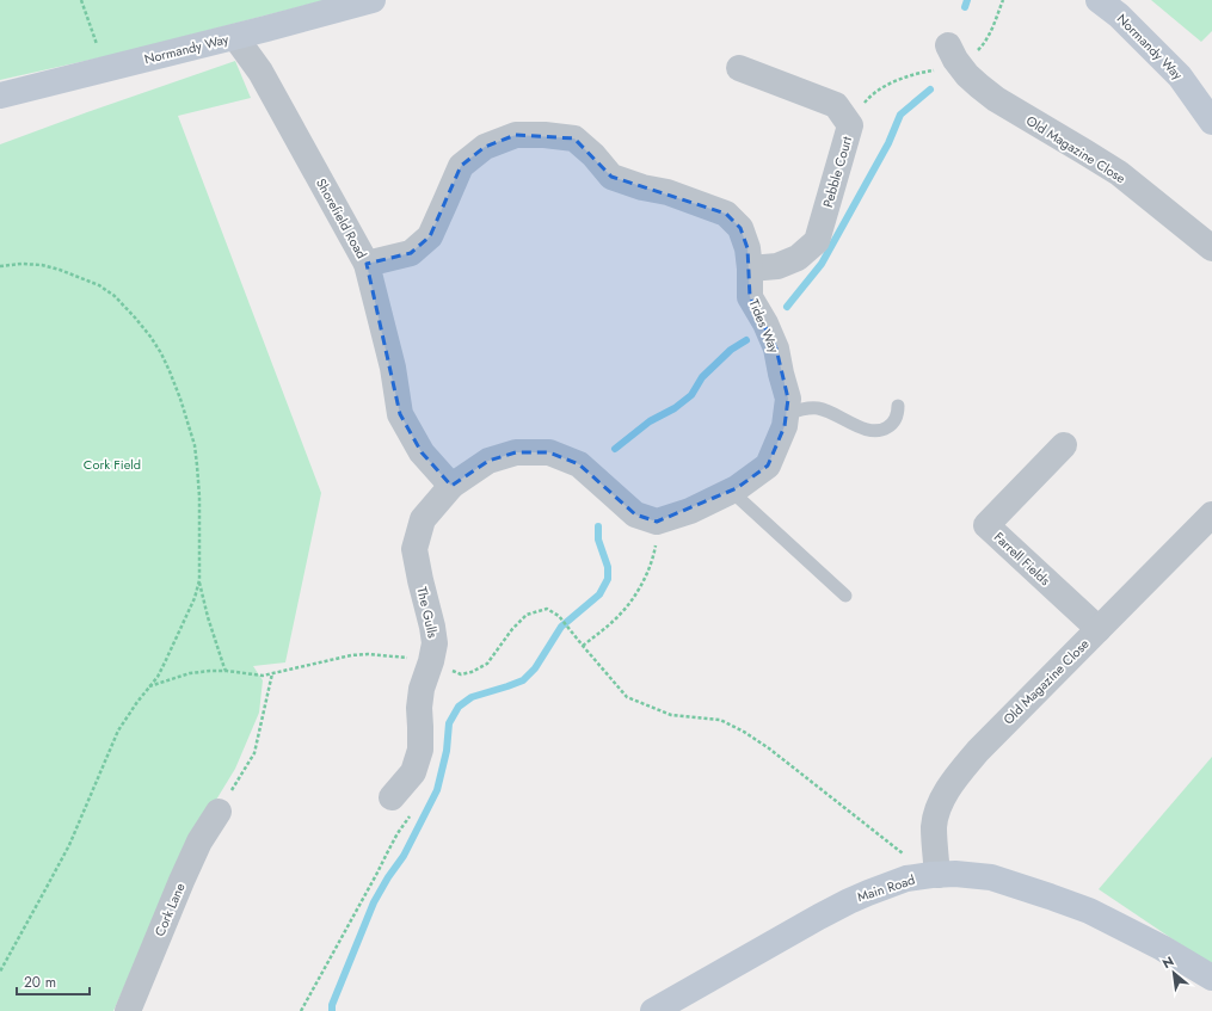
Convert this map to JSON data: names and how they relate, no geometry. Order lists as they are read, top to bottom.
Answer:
{
  "streets": {
    "street": [
      "Normandy Way",
      "Old Magazine Close",
      "Pebble Court",
      "Shorefield Road",
      "Tides Way",
      "Farrell Fields",
      "The Gulls",
      "Main Road",
      "Cork Lane"
    ]
  },
  "crossings": [
    ["Normandy Way", "Shorefield Road"],
    ["Old Magazine Close", "Farrell Fields"],
    ["Old Magazine Close", "Main Road"],
    ["Pebble Court", "Tides Way"],
    ["Shorefield Road", "Tides Way"],
    ["Shorefield Road", "The Gulls"]
  ],
  "parks": ["Cork Field"],
  "scale_bar": "20 m",
  "north": "top left"
}
